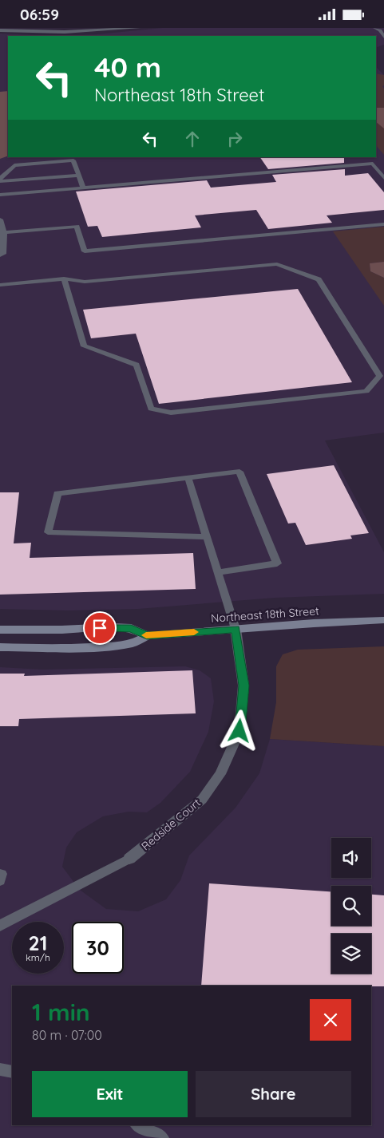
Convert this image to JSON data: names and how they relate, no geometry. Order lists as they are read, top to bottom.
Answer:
{
  "streets": {
    "street": ["Northeast 18th Street", "Redside Court"]
  },
  "crossings": [
    ["Northeast 18th Street", "Redside Court"]
  ],
  "page": {
    "status": "06:59",
    "turn": ["40 m", "Northeast 18th Street"],
    "speed": "21 km/h",
    "limit": "30",
    "heading": ["1 min", "80 m · 07:00"],
    "buttons": ["Exit", "Share"]
  }
}
